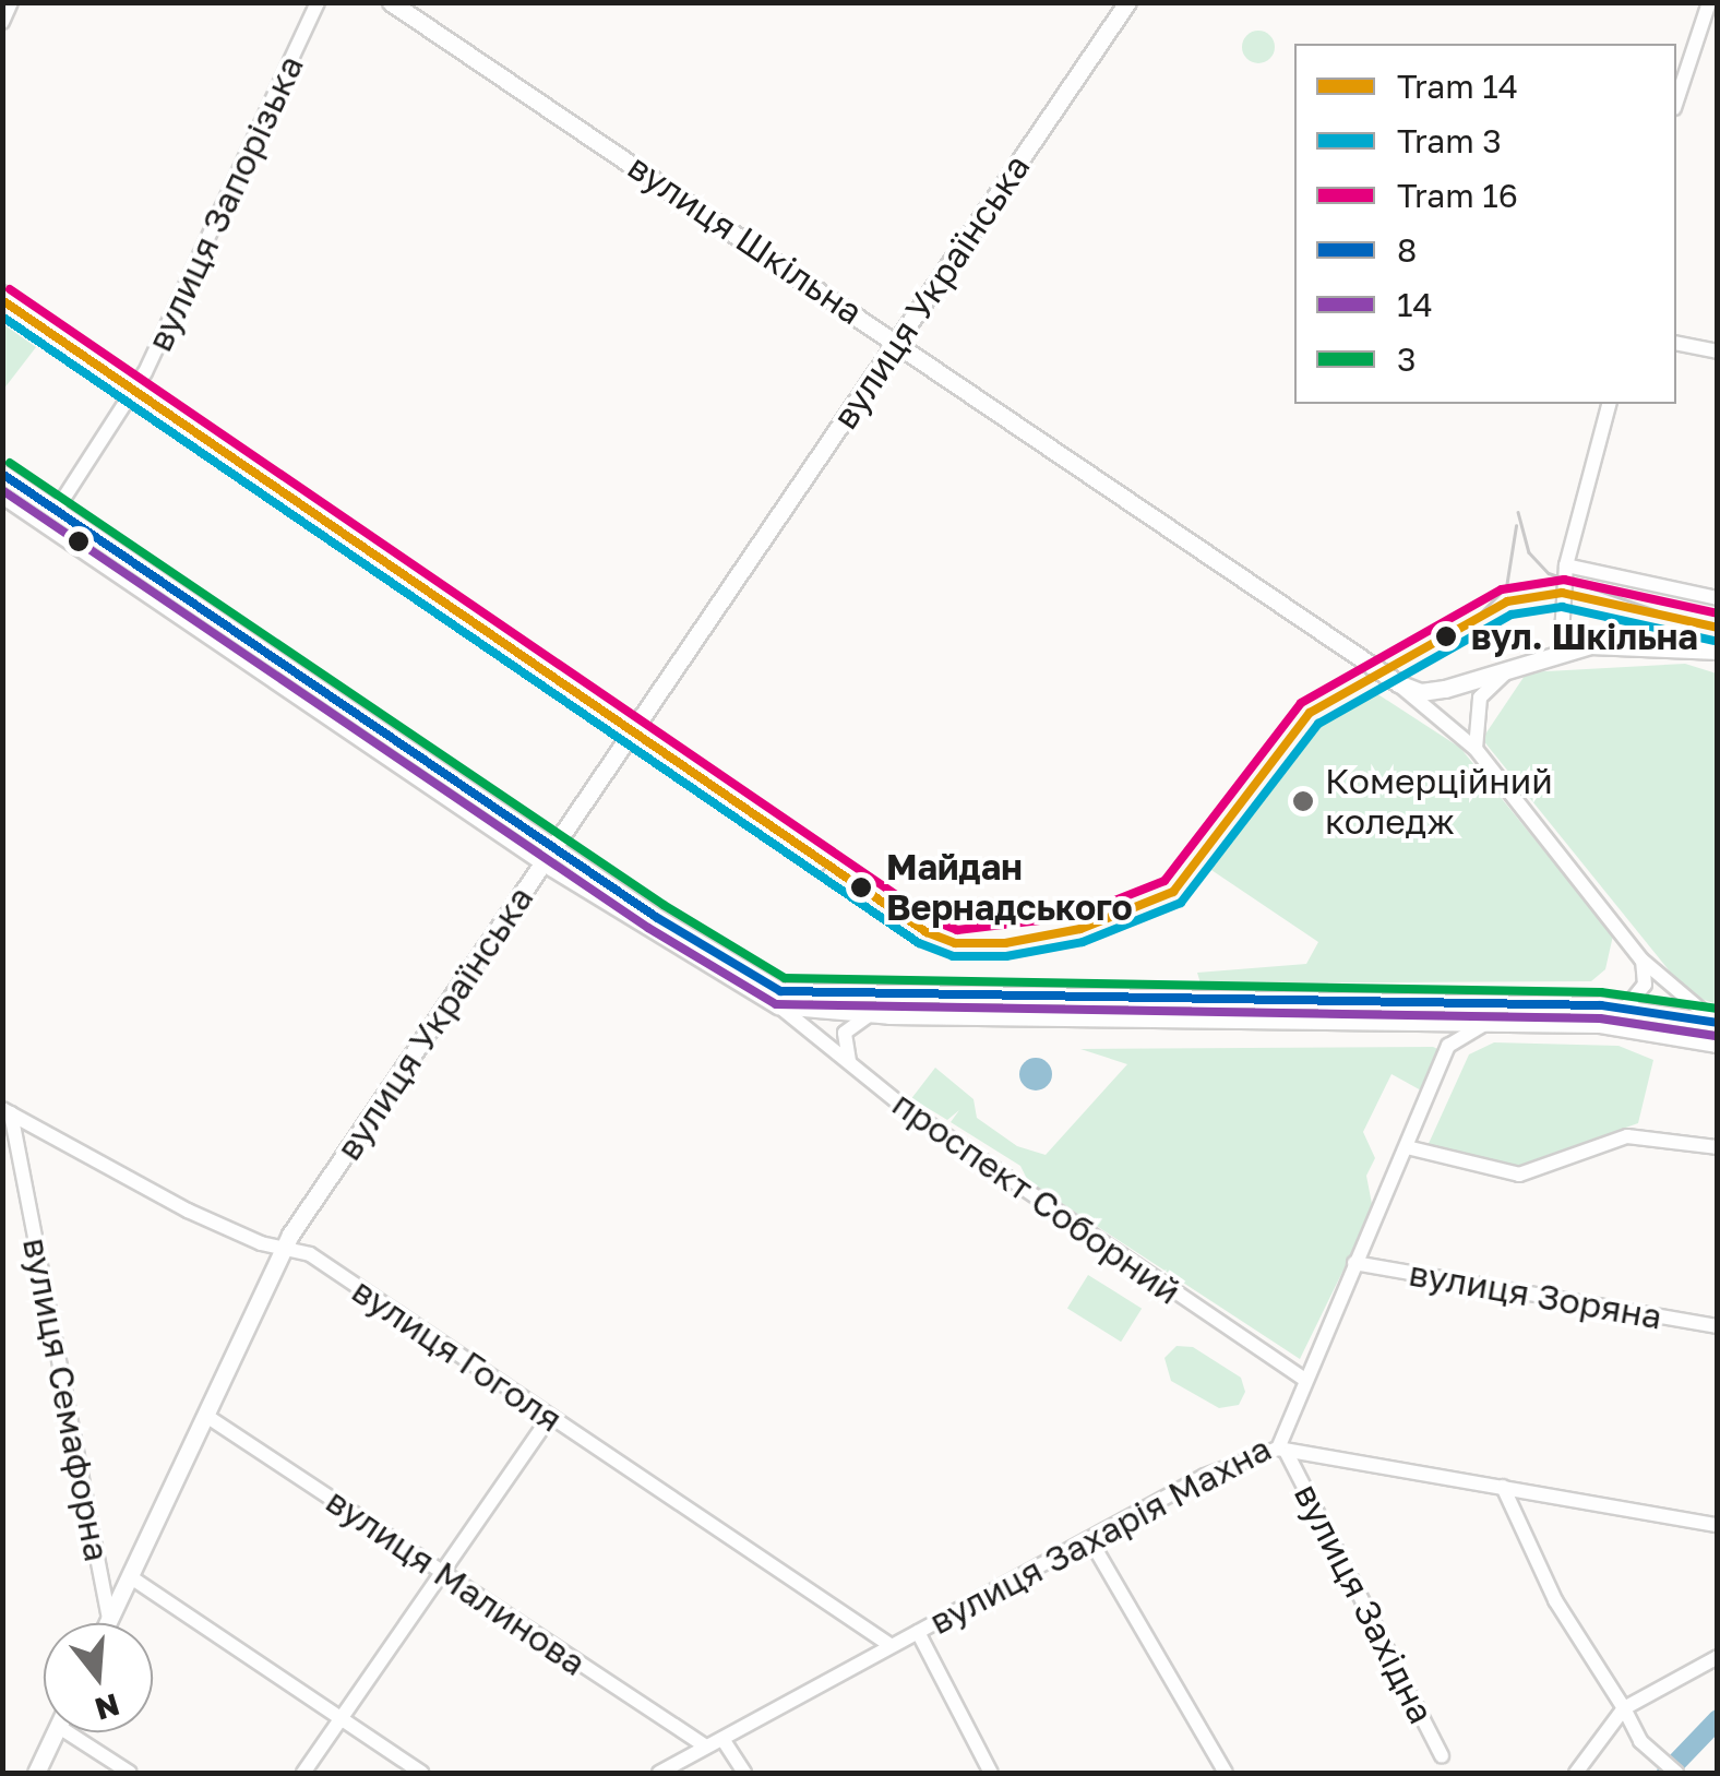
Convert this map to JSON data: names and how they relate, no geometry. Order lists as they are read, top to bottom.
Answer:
{
  "streets": {
    "main road": ["вулиця Шкільна", "вулиця Українська", "проспект Соборний"],
    "street": [
      "вулиця Запорізька",
      "вулиця Зоряна",
      "вулиця Гоголя",
      "вулиця Семафорна",
      "вулиця Захарія Махна",
      "вулиця Малинова",
      "вулиця Західна"
    ]
  },
  "crossings": [
    ["вулиця Запорізька", "проспект Соборний"],
    ["вулиця Шкільна", "вулиця Українська"],
    ["вулиця Українська", "проспект Соборний"],
    ["вулиця Українська", "вулиця Гоголя"],
    ["вулиця Українська", "вулиця Семафорна"],
    ["вулиця Українська", "вулиця Малинова"],
    ["проспект Соборний", "вулиця Захарія Махна"],
    ["вулиця Зоряна", "вулиця Захарія Махна"],
    ["вулиця Гоголя", "вулиця Семафорна"],
    ["вулиця Гоголя", "вулиця Захарія Махна"],
    ["вулиця Захарія Махна", "вулиця Малинова"],
    ["вулиця Захарія Махна", "вулиця Західна"]
  ],
  "places": ["вул. Шкільна", "Комерційний коледж", "Майдан Вернадського"],
  "lines": [
    "tram line 16",
    "tram line 14",
    "tram line 3",
    "transit line 3",
    "transit line 8",
    "transit line 14"
  ],
  "legend": [
    "Tram 14",
    "Tram 3",
    "Tram 16",
    "8",
    "14",
    "3"
  ],
  "north": "bottom"
}
